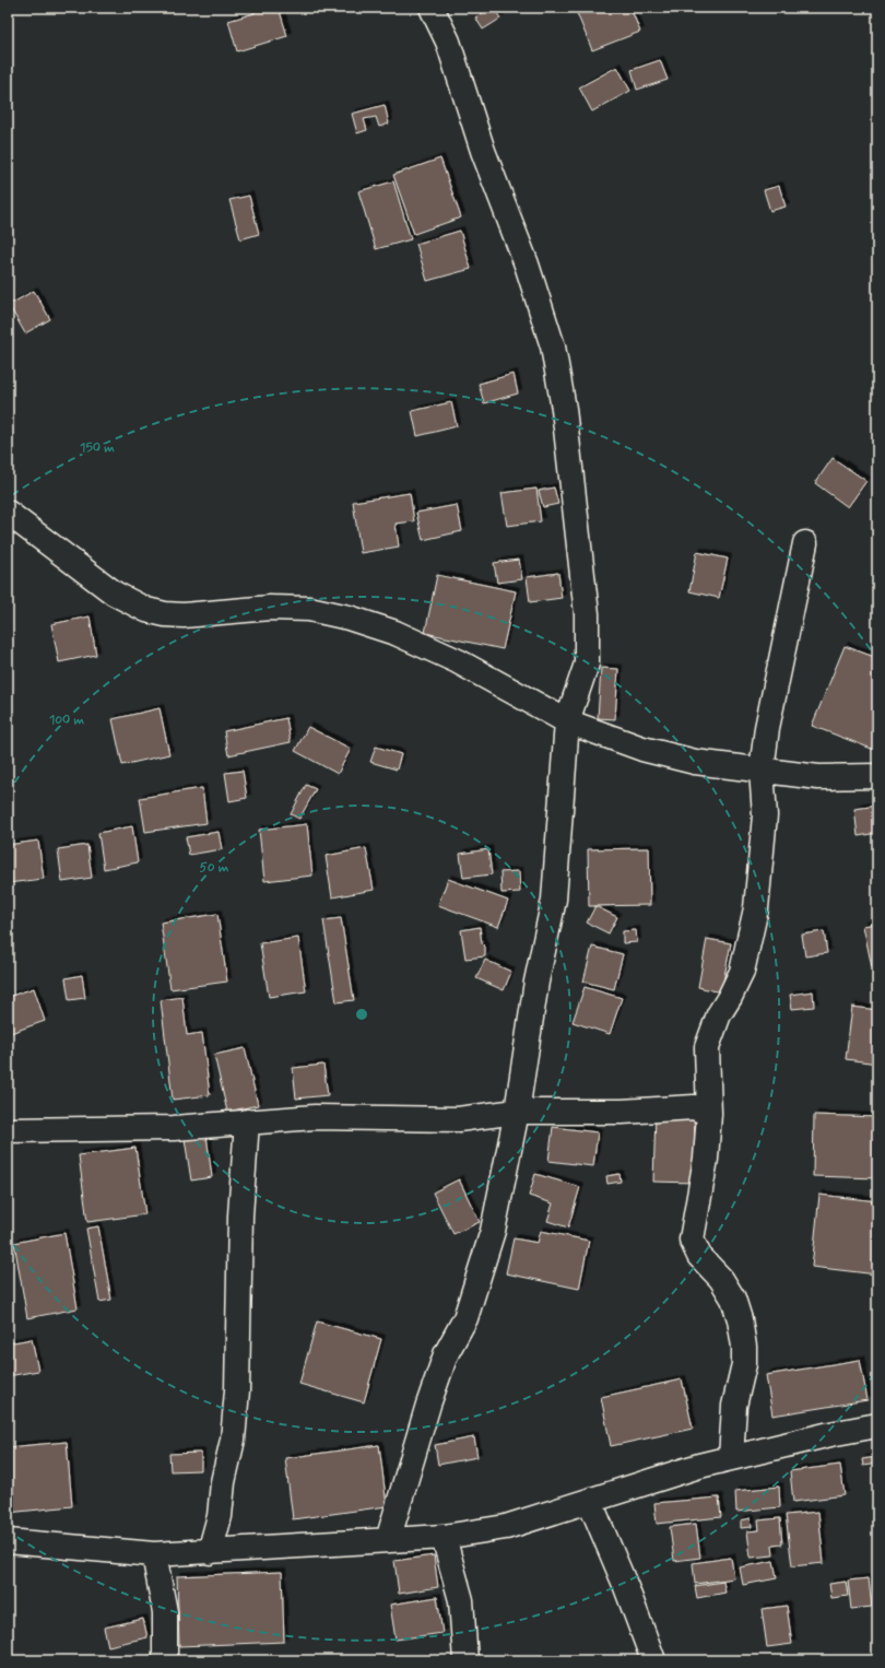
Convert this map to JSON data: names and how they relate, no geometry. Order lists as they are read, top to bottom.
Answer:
{
  "rings": ["150 m", "100 m", "50 m"]
}
